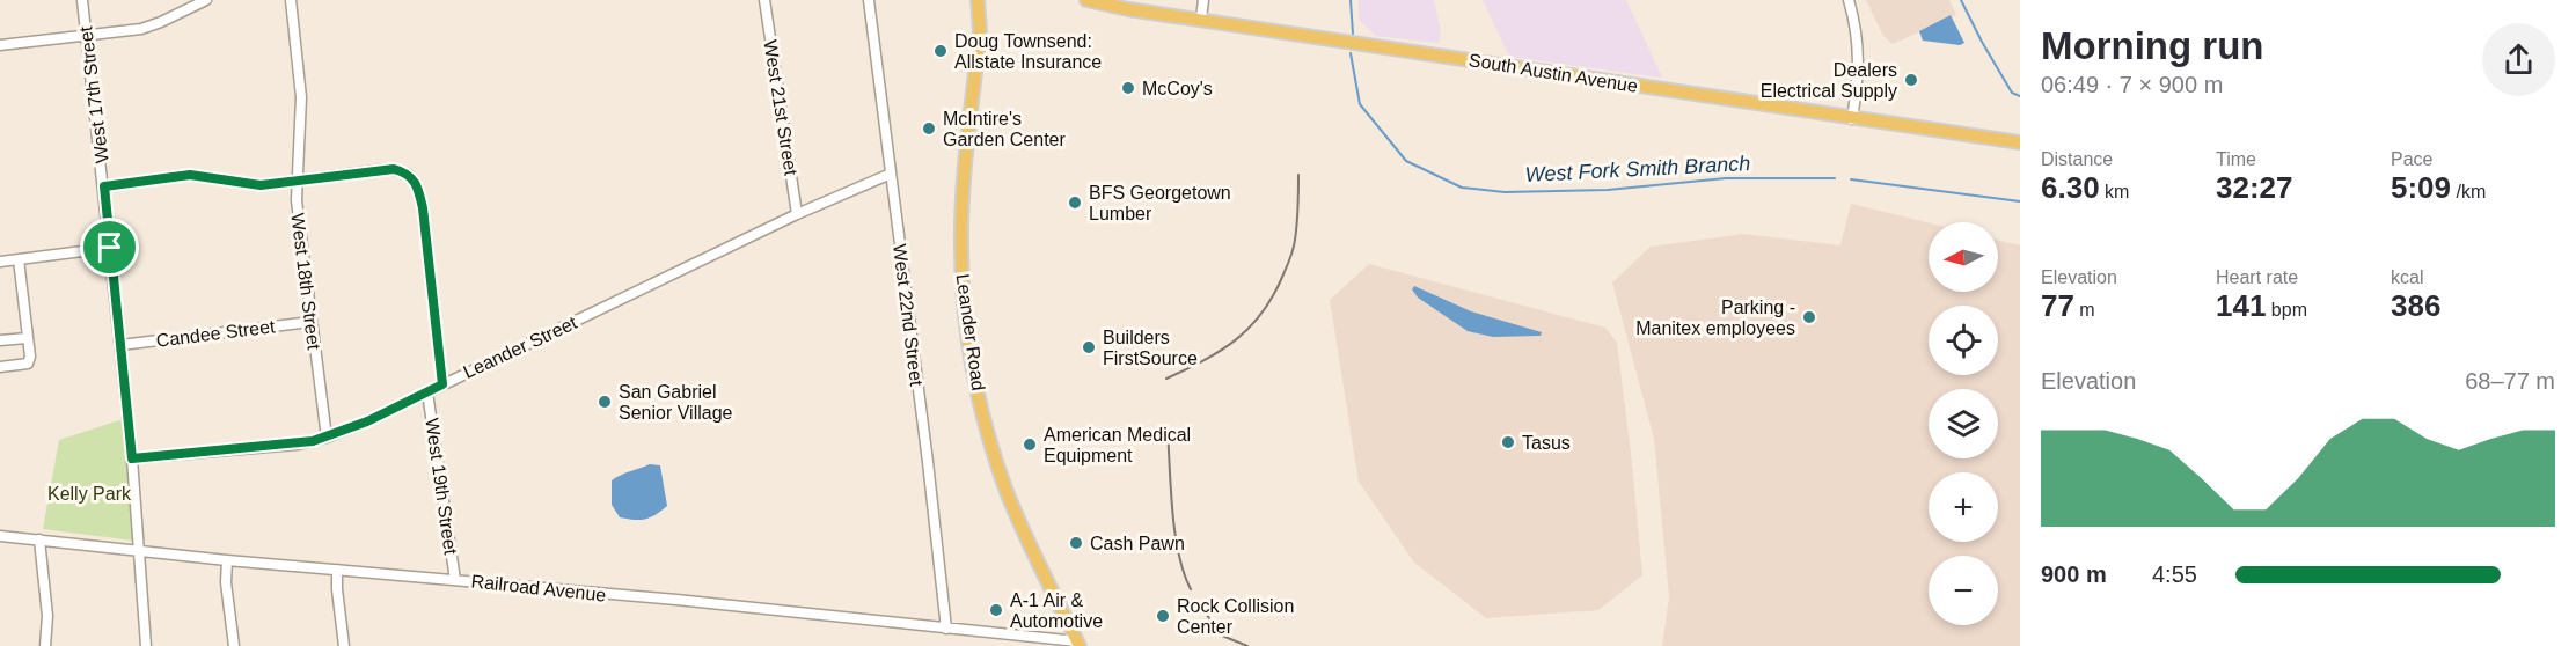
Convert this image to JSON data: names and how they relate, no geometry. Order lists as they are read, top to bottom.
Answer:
{
  "streets": {
    "main road": ["South Austin Avenue", "Leander Road"],
    "street": [
      "West 17th Street",
      "West 21st Street",
      "West 18th Street",
      "West 22nd Street",
      "Candee Street",
      "Leander Street",
      "West 19th Street",
      "Railroad Avenue"
    ]
  },
  "crossings": [
    ["West 17th Street", "Candee Street"],
    ["West 17th Street", "Leander Street"],
    ["West 17th Street", "Railroad Avenue"],
    ["West 21st Street", "Leander Street"],
    ["West 18th Street", "Candee Street"],
    ["West 18th Street", "Leander Street"],
    ["West 22nd Street", "Leander Street"],
    ["West 22nd Street", "Railroad Avenue"],
    ["Leander Road", "Railroad Avenue"],
    ["Leander Street", "West 19th Street"],
    ["West 19th Street", "Railroad Avenue"]
  ],
  "water": ["West Fork Smith Branch"],
  "parks": ["Kelly Park"],
  "places": [
    "Doug Townsend: Allstate Insurance",
    "Dealers Electrical Supply",
    "McCoy's",
    "McIntire's Garden Center",
    "BFS Georgetown Lumber",
    "Parking - Manitex employees",
    "Builders FirstSource",
    "San Gabriel Senior Village",
    "Tasus",
    "American Medical Equipment",
    "Cash Pawn",
    "A-1 Air & Automotive",
    "Rock Collision Center"
  ],
  "north": "left",
  "page": {
    "heading": ["Morning run", "06:49 · 7 × 900 m"],
    "stats": [
      ["Distance", "6.30 km"],
      ["Time", "32:27"],
      ["Pace", "5:09 /km"],
      ["Elevation", "77 m"],
      ["Heart rate", "141 bpm"],
      ["kcal", "386"]
    ],
    "map_buttons": ["+", "−"],
    "chart": ["Elevation", "68–77 m"],
    "list": [
      {
        "name": "900 m",
        "note": "4:55"
      }
    ]
  }
}
